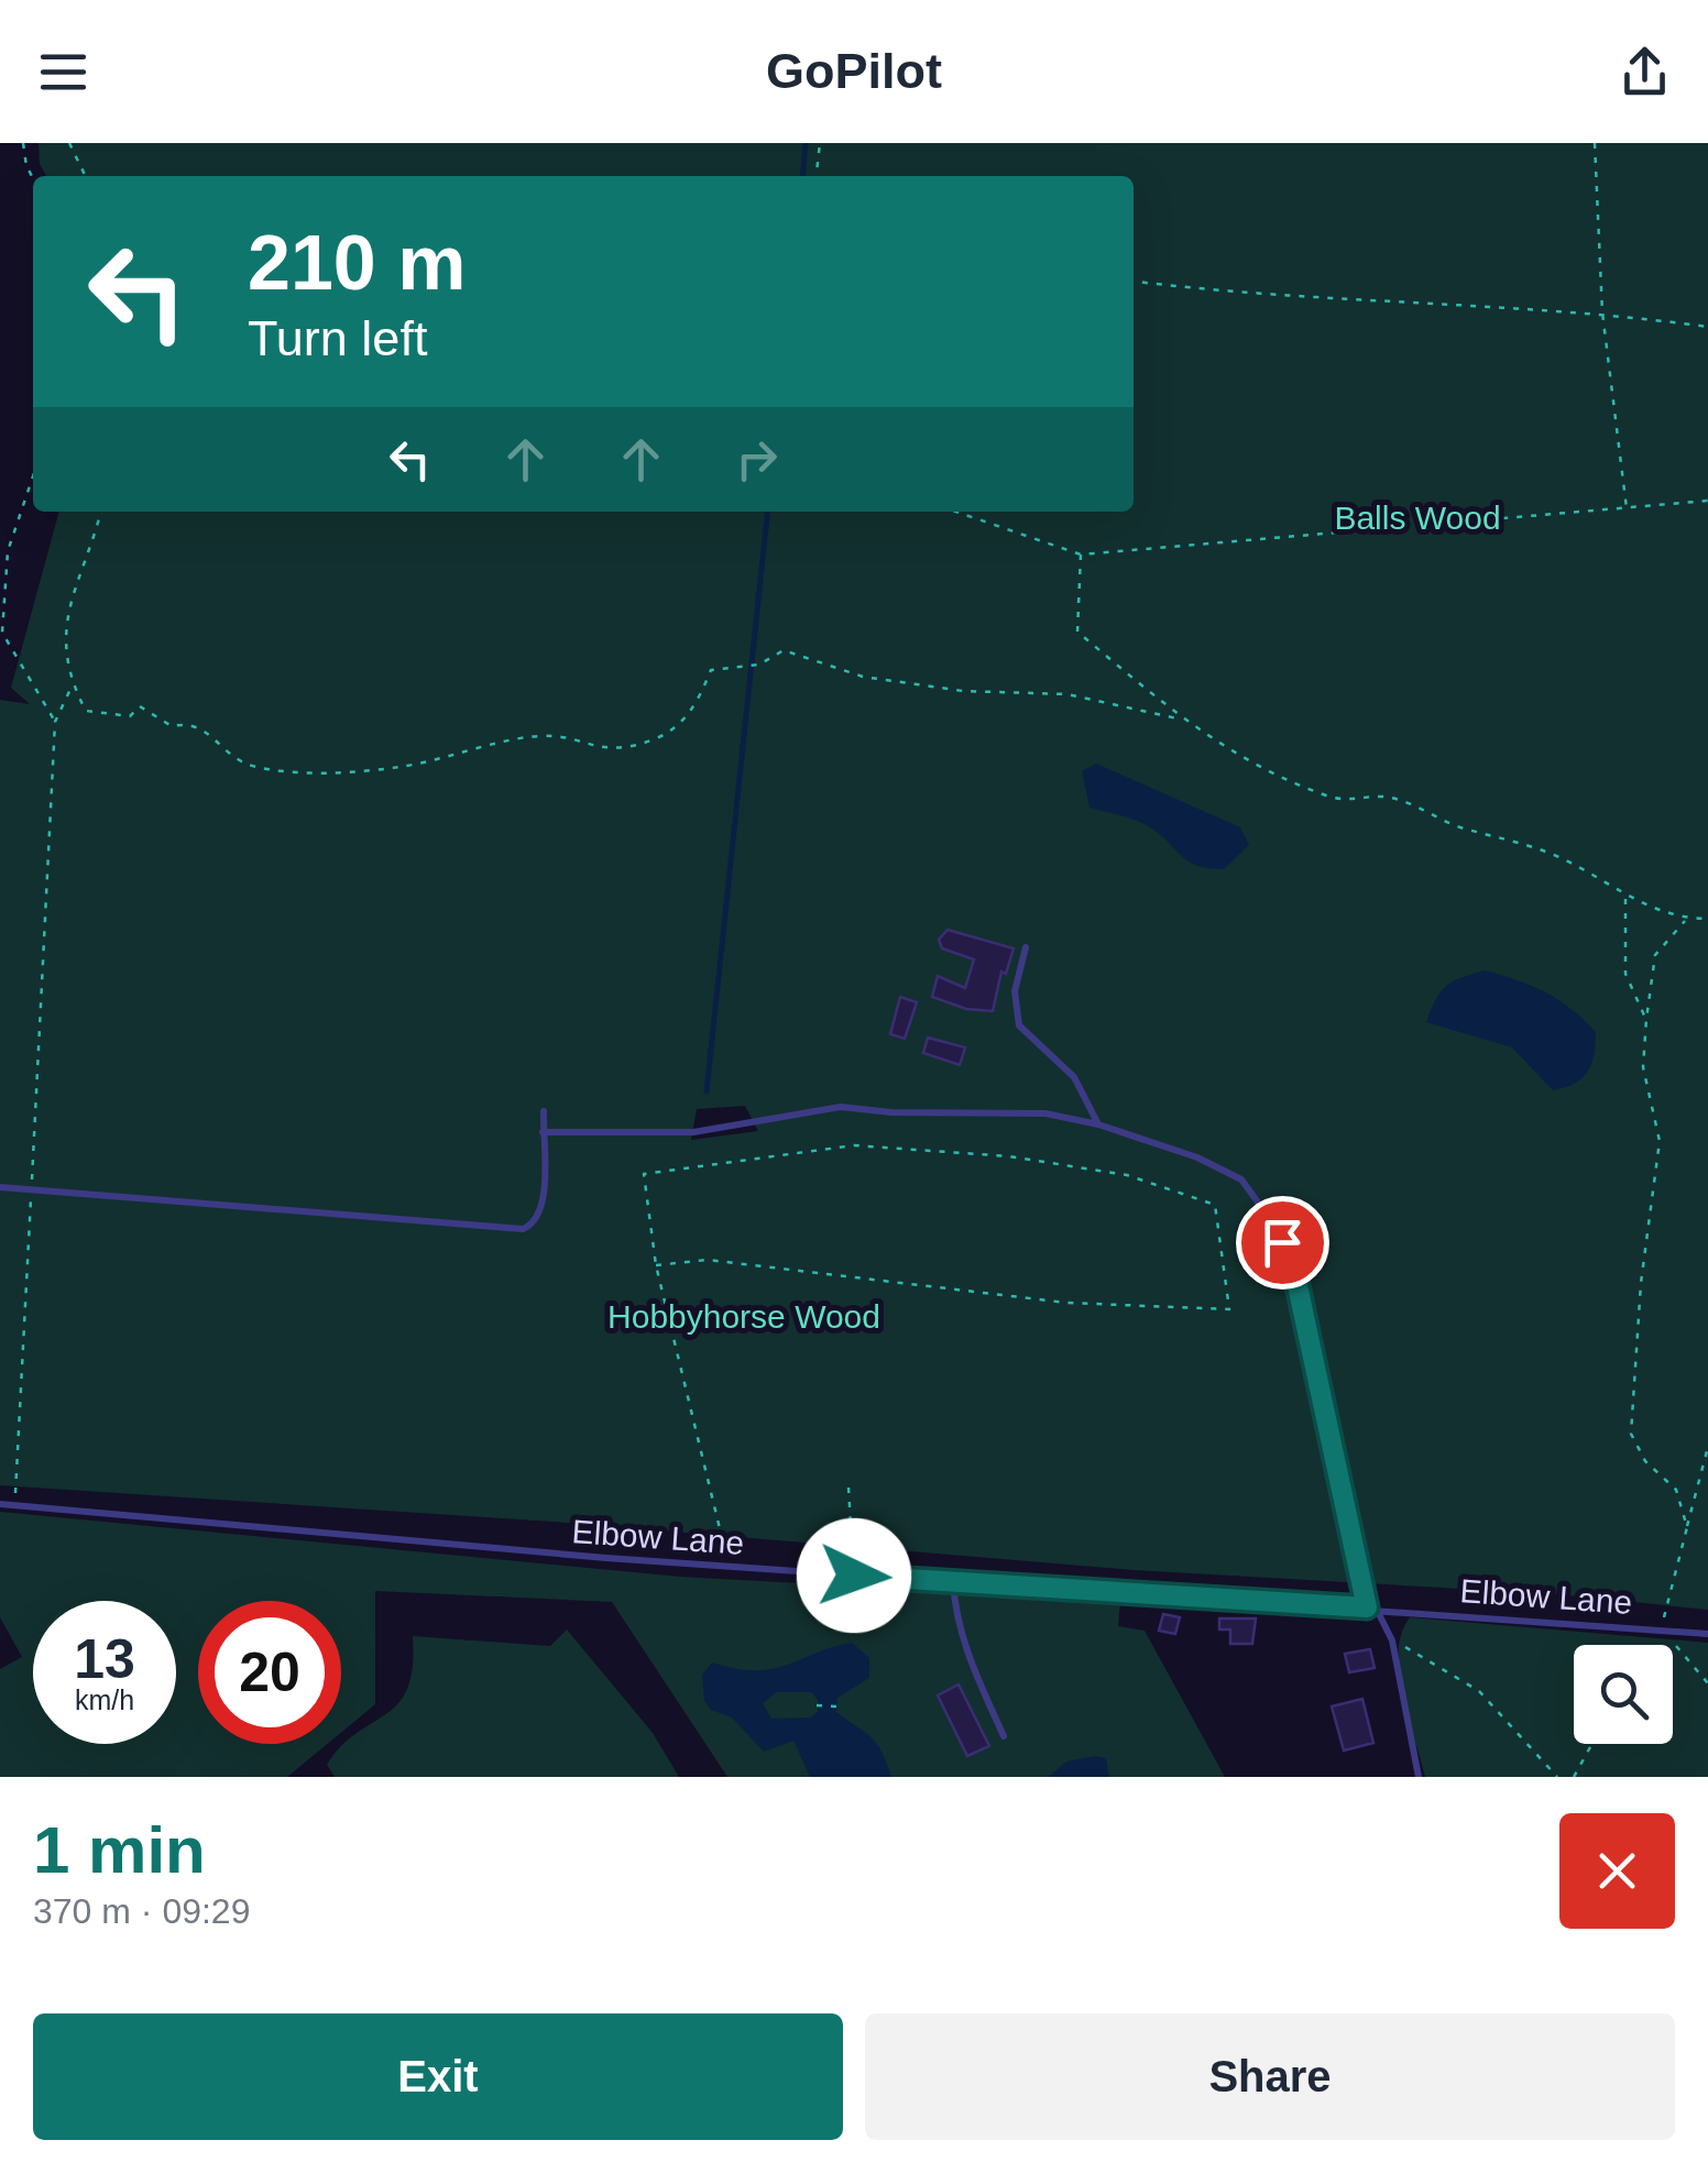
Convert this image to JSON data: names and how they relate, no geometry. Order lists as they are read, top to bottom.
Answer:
{
  "streets": {
    "lane": ["Elbow Lane"]
  },
  "parks": ["Balls Wood", "Hobbyhorse Wood"],
  "page": {
    "header": "GoPilot",
    "turn": ["210 m", "Turn left"],
    "speed": "13 km/h",
    "limit": "20",
    "heading": ["1 min", "370 m · 09:29"],
    "buttons": ["Exit", "Share"]
  }
}
